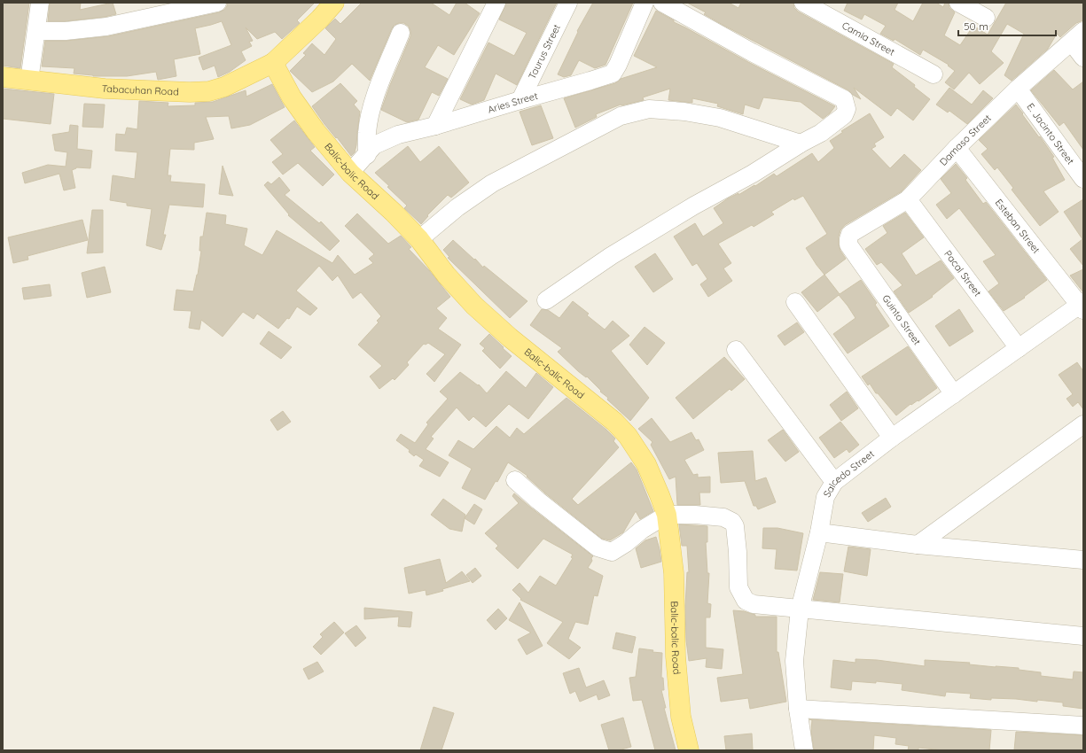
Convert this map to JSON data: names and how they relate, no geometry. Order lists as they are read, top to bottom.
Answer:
{
  "streets": {
    "main road": ["Tabacuhan Road", "Balic-balic Road"],
    "street": [
      "Camia Street",
      "Taurus Street",
      "Aries Street",
      "E. Jacinto Street",
      "Damaso Street",
      "Esteban Street",
      "Pacal Street",
      "Guinto Street",
      "Salcedo Street"
    ]
  },
  "crossings": [
    ["Taurus Street", "Aries Street"],
    ["Tabacuhan Road", "Balic-balic Road"],
    ["Aries Street", "Balic-balic Road"],
    ["E. Jacinto Street", "Damaso Street"],
    ["Damaso Street", "Esteban Street"],
    ["Damaso Street", "Pacal Street"],
    ["Damaso Street", "Guinto Street"],
    ["Esteban Street", "Salcedo Street"],
    ["Pacal Street", "Salcedo Street"],
    ["Guinto Street", "Salcedo Street"]
  ],
  "scale_bar": "50 m"
}
